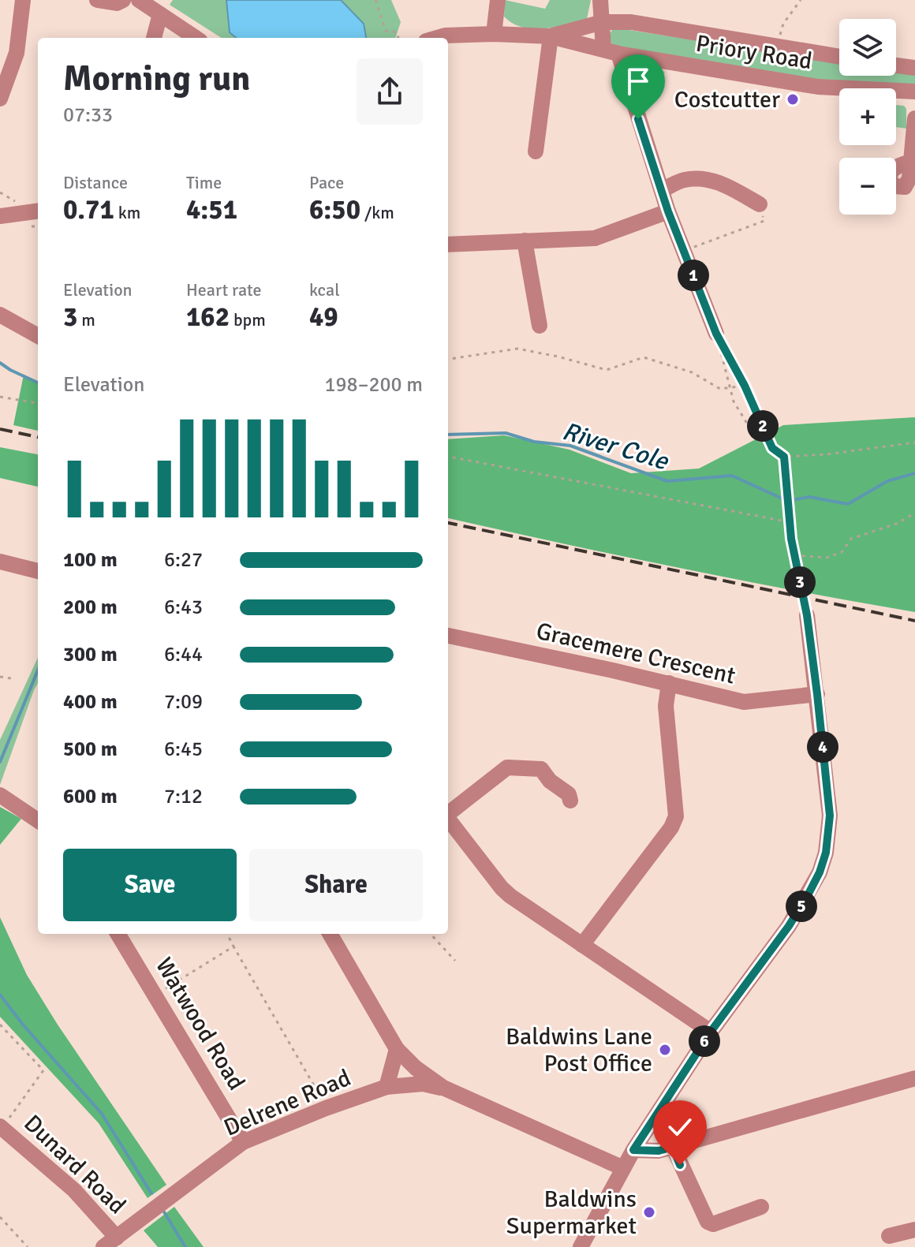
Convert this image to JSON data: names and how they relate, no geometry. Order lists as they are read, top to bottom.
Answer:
{
  "streets": {
    "street": [
      "Priory Road",
      "Gracemere Crescent",
      "Watwood Road",
      "Delrene Road",
      "Dunard Road"
    ]
  },
  "crossings": [
    ["Watwood Road", "Delrene Road"],
    ["Delrene Road", "Dunard Road"]
  ],
  "water": ["River Cole"],
  "places": ["Costcutter", "Baldwins Lane Post Office", "Baldwins Supermarket"],
  "page": {
    "map_buttons": ["+", "−"],
    "heading": ["Morning run", "07:33"],
    "stats": [
      ["Distance", "0.71 km"],
      ["Time", "4:51"],
      ["Pace", "6:50 /km"],
      ["Elevation", "3 m"],
      ["Heart rate", "162 bpm"],
      ["kcal", "49"]
    ],
    "pins": [
      "1",
      "2",
      "3",
      "4",
      "5",
      "6"
    ],
    "chart": ["Elevation", "198–200 m"],
    "list": [
      {
        "name": "100 m",
        "note": "6:27"
      },
      {
        "name": "200 m",
        "note": "6:43"
      },
      {
        "name": "300 m",
        "note": "6:44"
      },
      {
        "name": "400 m",
        "note": "7:09"
      },
      {
        "name": "500 m",
        "note": "6:45"
      },
      {
        "name": "600 m",
        "note": "7:12"
      }
    ],
    "buttons": ["Save", "Share"]
  }
}
